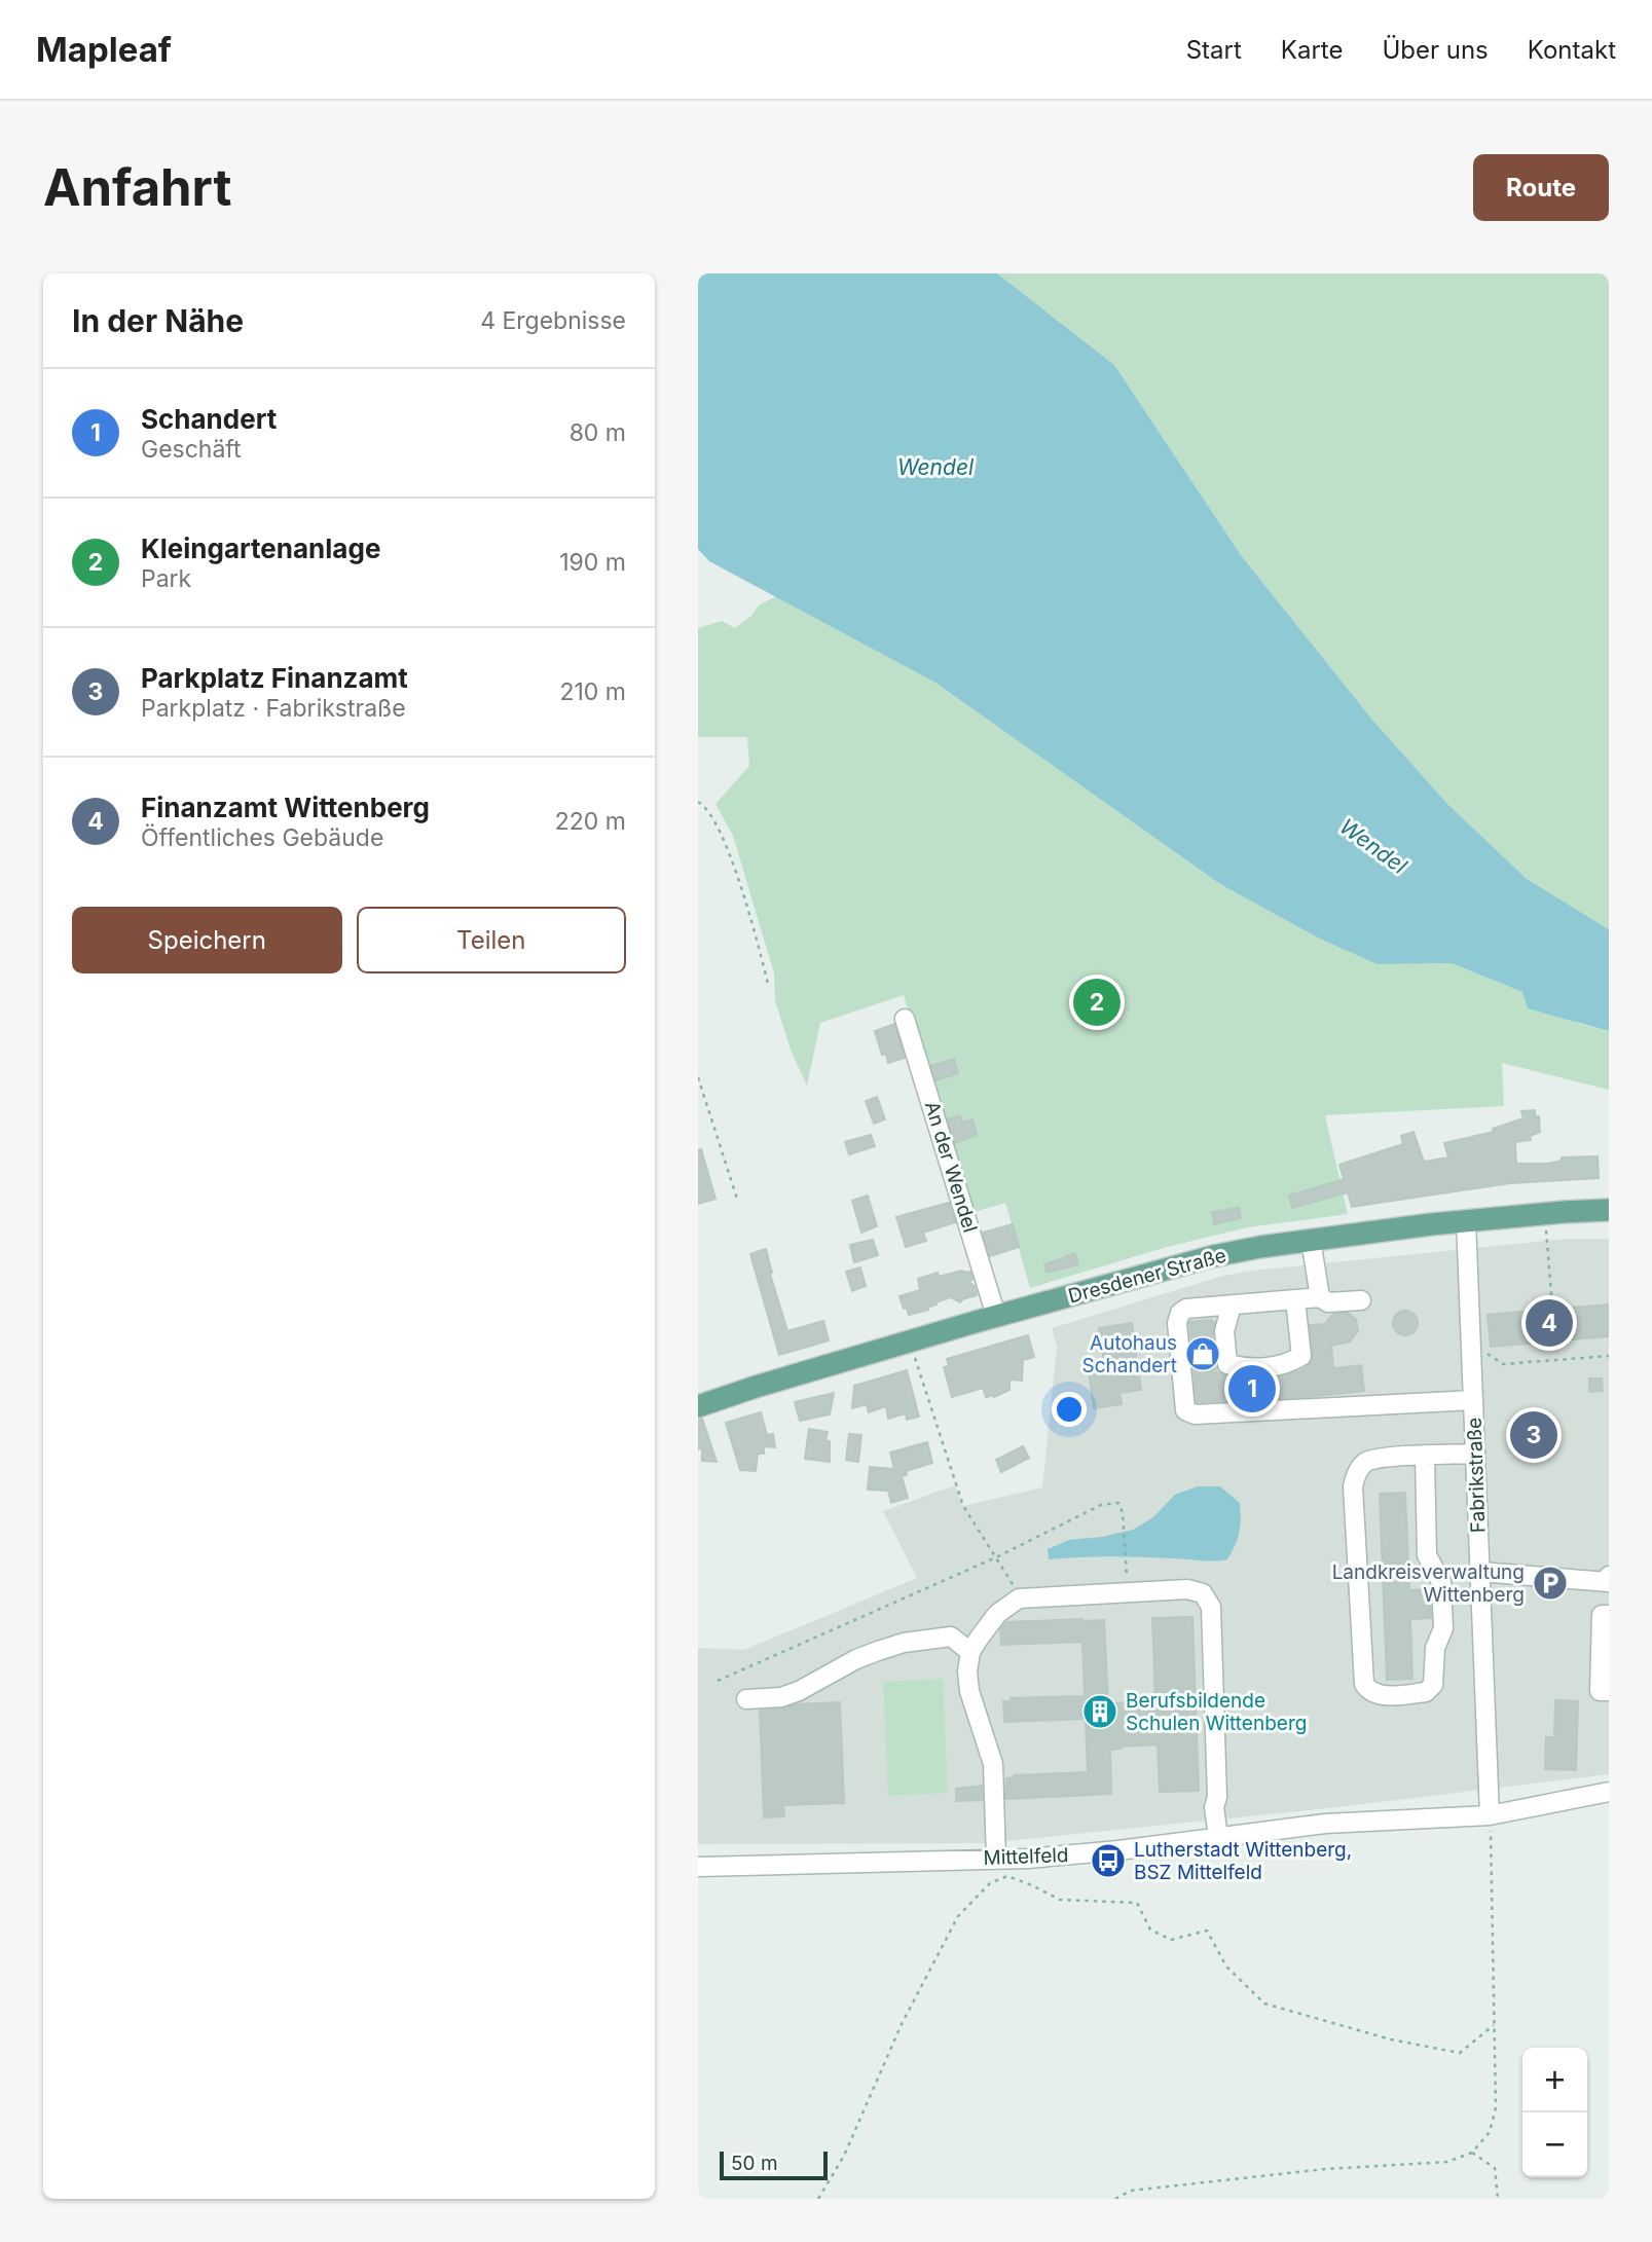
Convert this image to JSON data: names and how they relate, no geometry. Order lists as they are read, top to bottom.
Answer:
{
  "streets": {
    "main road": ["Dresdener Straße"],
    "street": ["An der Wendel", "Fabrikstraße", "Mittelfeld"]
  },
  "crossings": [
    ["An der Wendel", "Dresdener Straße"],
    ["Dresdener Straße", "Fabrikstraße"],
    ["Fabrikstraße", "Mittelfeld"]
  ],
  "water": ["Wendel"],
  "places": {
    "shop": ["Autohaus Schandert"],
    "parking": ["Landkreisverwaltung Wittenberg"],
    "building": ["Berufsbildende Schulen Wittenberg"],
    "bus stop": ["Lutherstadt Wittenberg, BSZ Mittelfeld"]
  },
  "scale_bar": "50 m",
  "page": {
    "header": "Mapleaf",
    "nav": [
      "Start",
      "Karte",
      "Über uns",
      "Kontakt"
    ],
    "buttons": [
      "Route",
      ["Speichern", "Teilen"]
    ],
    "title": "Anfahrt",
    "heading": ["In der Nähe", "4 Ergebnisse"],
    "list": [
      {
        "mark": "1",
        "name": "Schandert",
        "note": "Geschäft",
        "value": "80 m"
      },
      {
        "mark": "2",
        "name": "Kleingartenanlage",
        "note": "Park",
        "value": "190 m"
      },
      {
        "mark": "3",
        "name": "Parkplatz Finanzamt",
        "note": "Parkplatz · Fabrikstraße",
        "value": "210 m"
      },
      {
        "mark": "4",
        "name": "Finanzamt Wittenberg",
        "note": "Öffentliches Gebäude",
        "value": "220 m"
      }
    ],
    "pins": [
      "2",
      "4",
      "1",
      "3"
    ],
    "map_buttons": ["+", "−"],
    "scale": "50 m"
  }
}
